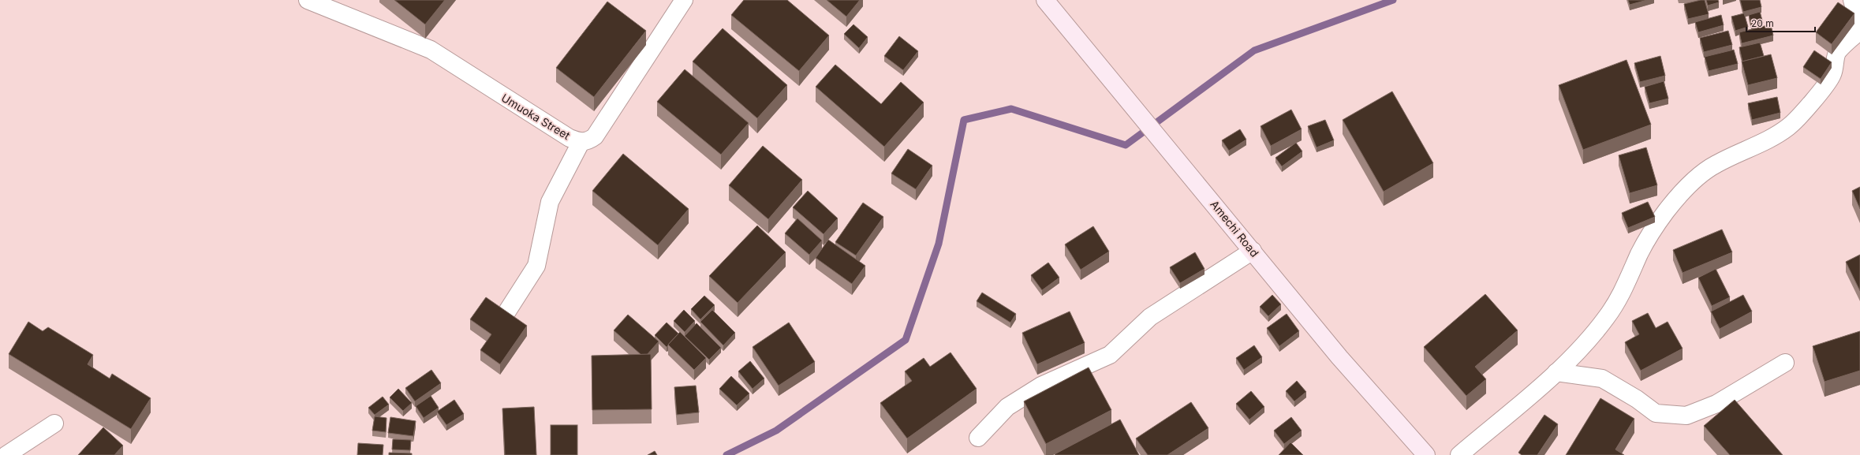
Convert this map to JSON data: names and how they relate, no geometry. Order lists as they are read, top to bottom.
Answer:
{
  "streets": {
    "main road": ["Amechi Road"],
    "street": ["Umuoka Street"]
  },
  "scale_bar": "20 m"
}
